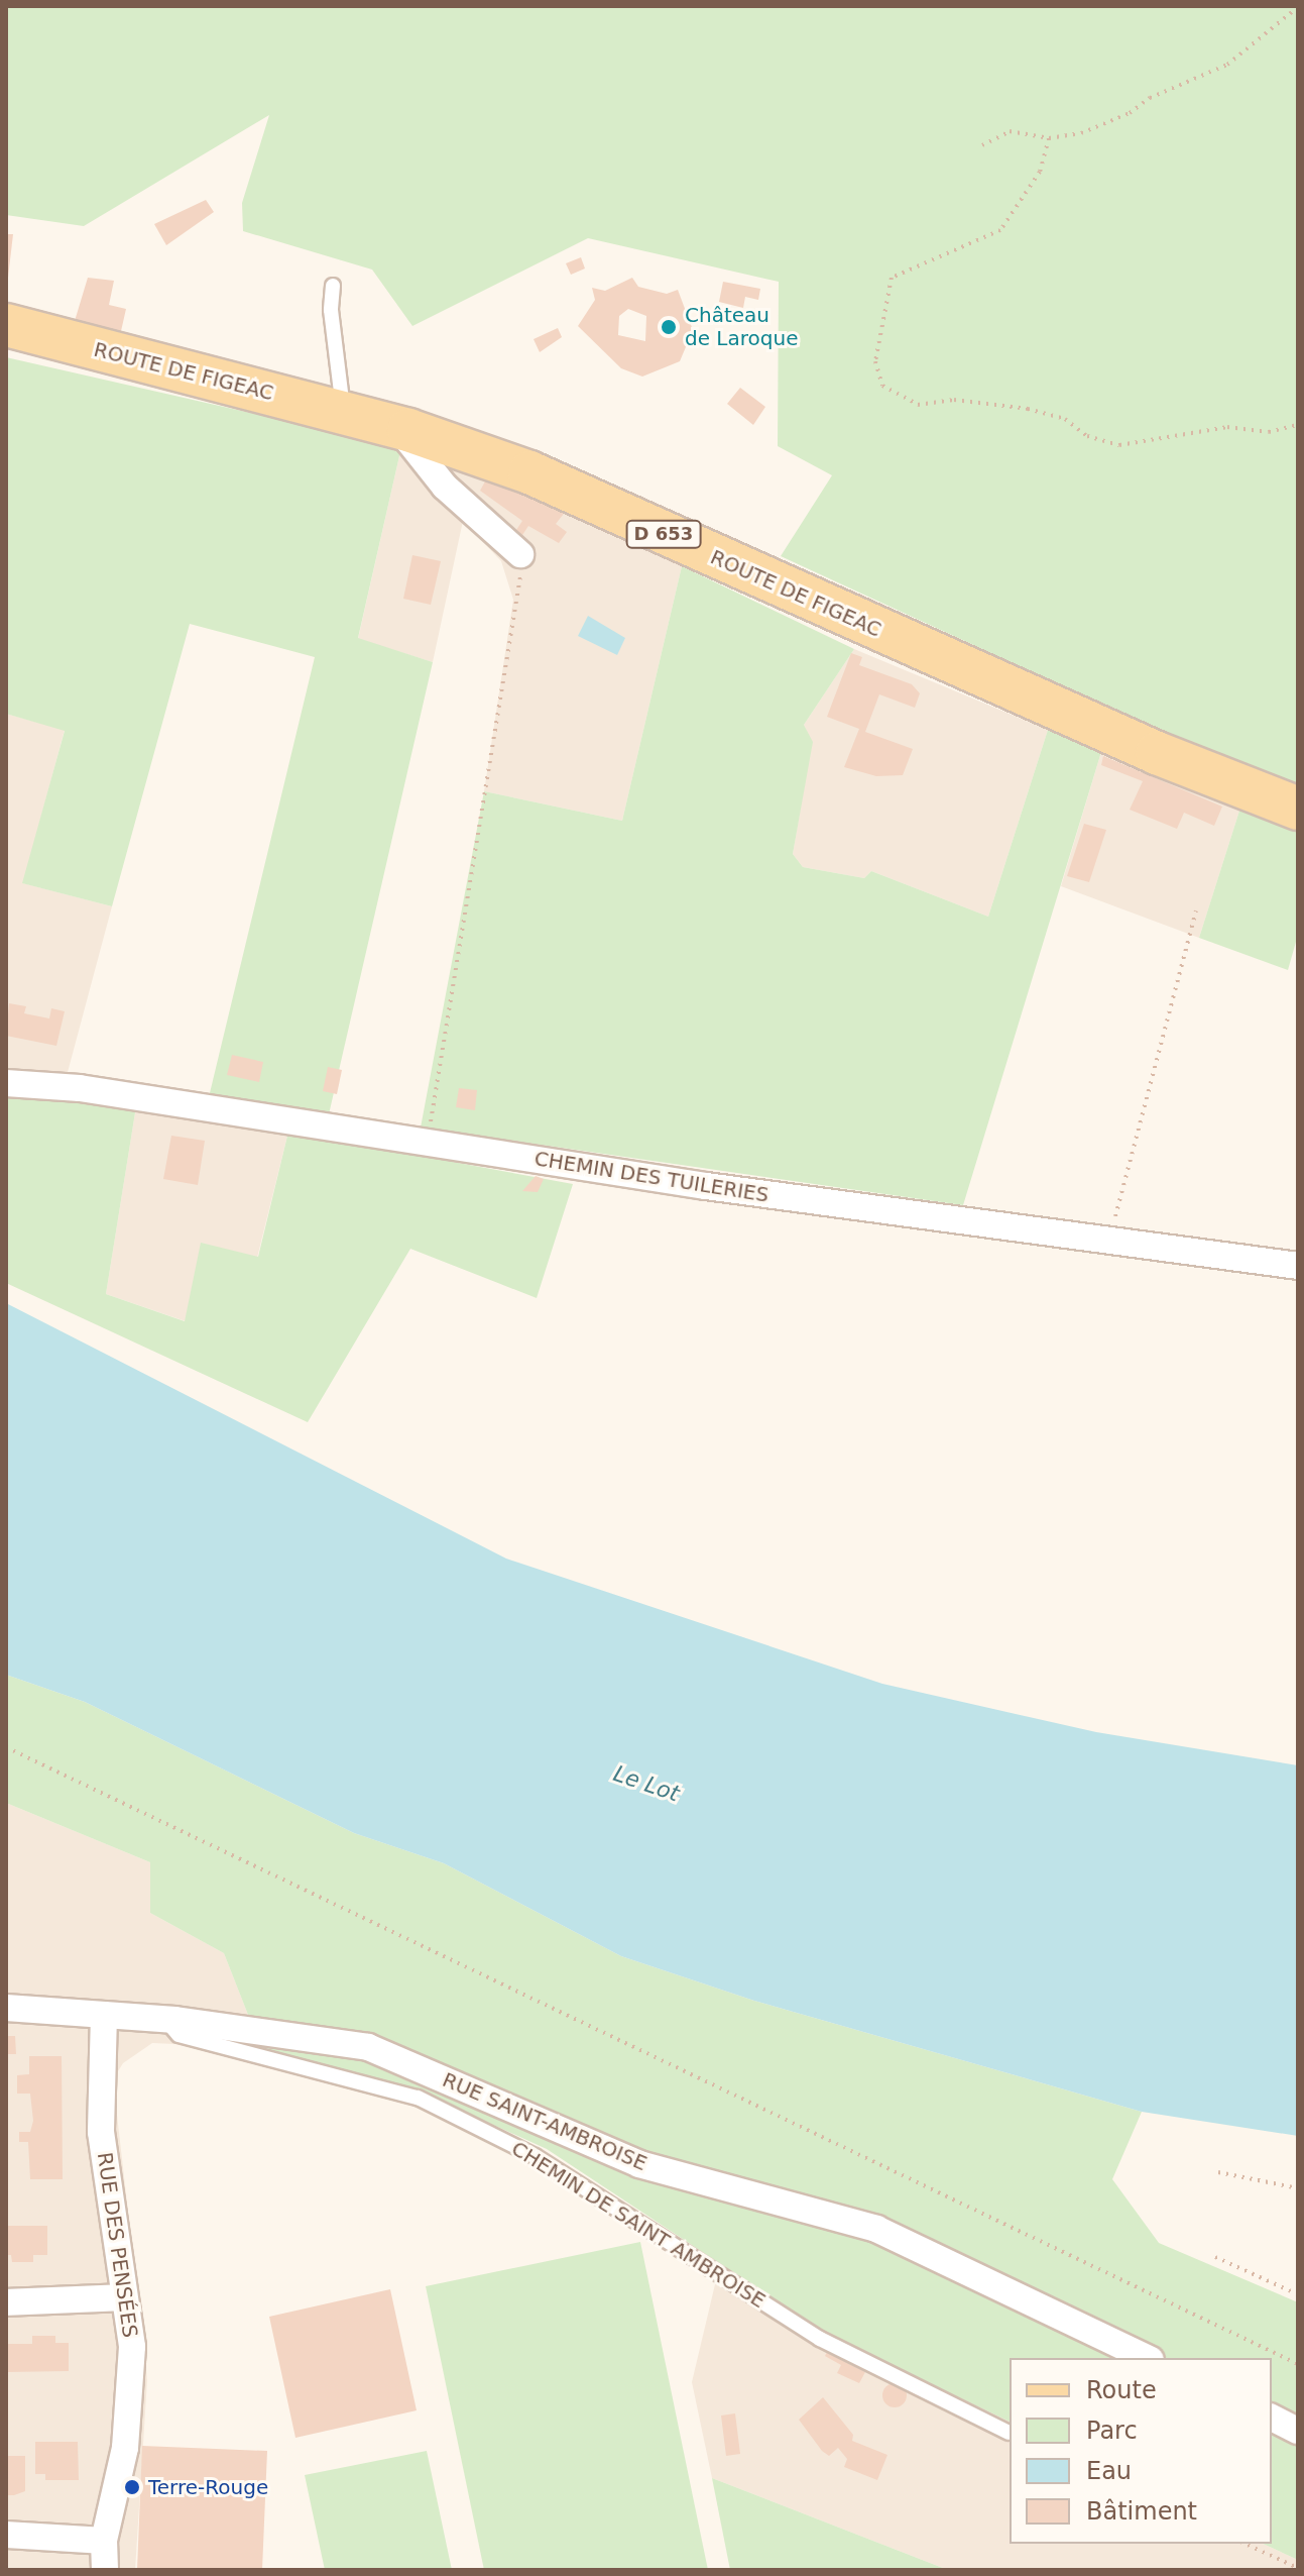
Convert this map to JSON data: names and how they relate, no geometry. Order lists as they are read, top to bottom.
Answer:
{
  "streets": {
    "main road": ["ROUTE DE FIGEAC", "D 653"],
    "street": ["CHEMIN DES TUILERIES", "RUE SAINT-AMBROISE", "RUE DES PENSÉES"],
    "lane": ["CHEMIN DE SAINT AMBROISE"]
  },
  "crossings": [
    ["RUE SAINT-AMBROISE", "CHEMIN DE SAINT AMBROISE"],
    ["RUE SAINT-AMBROISE", "RUE DES PENSÉES"]
  ],
  "water": ["Le Lot"],
  "places": ["Château de Laroque", "Terre-Rouge"],
  "legend": [
    "Route",
    "Parc",
    "Eau",
    "Bâtiment"
  ]
}
